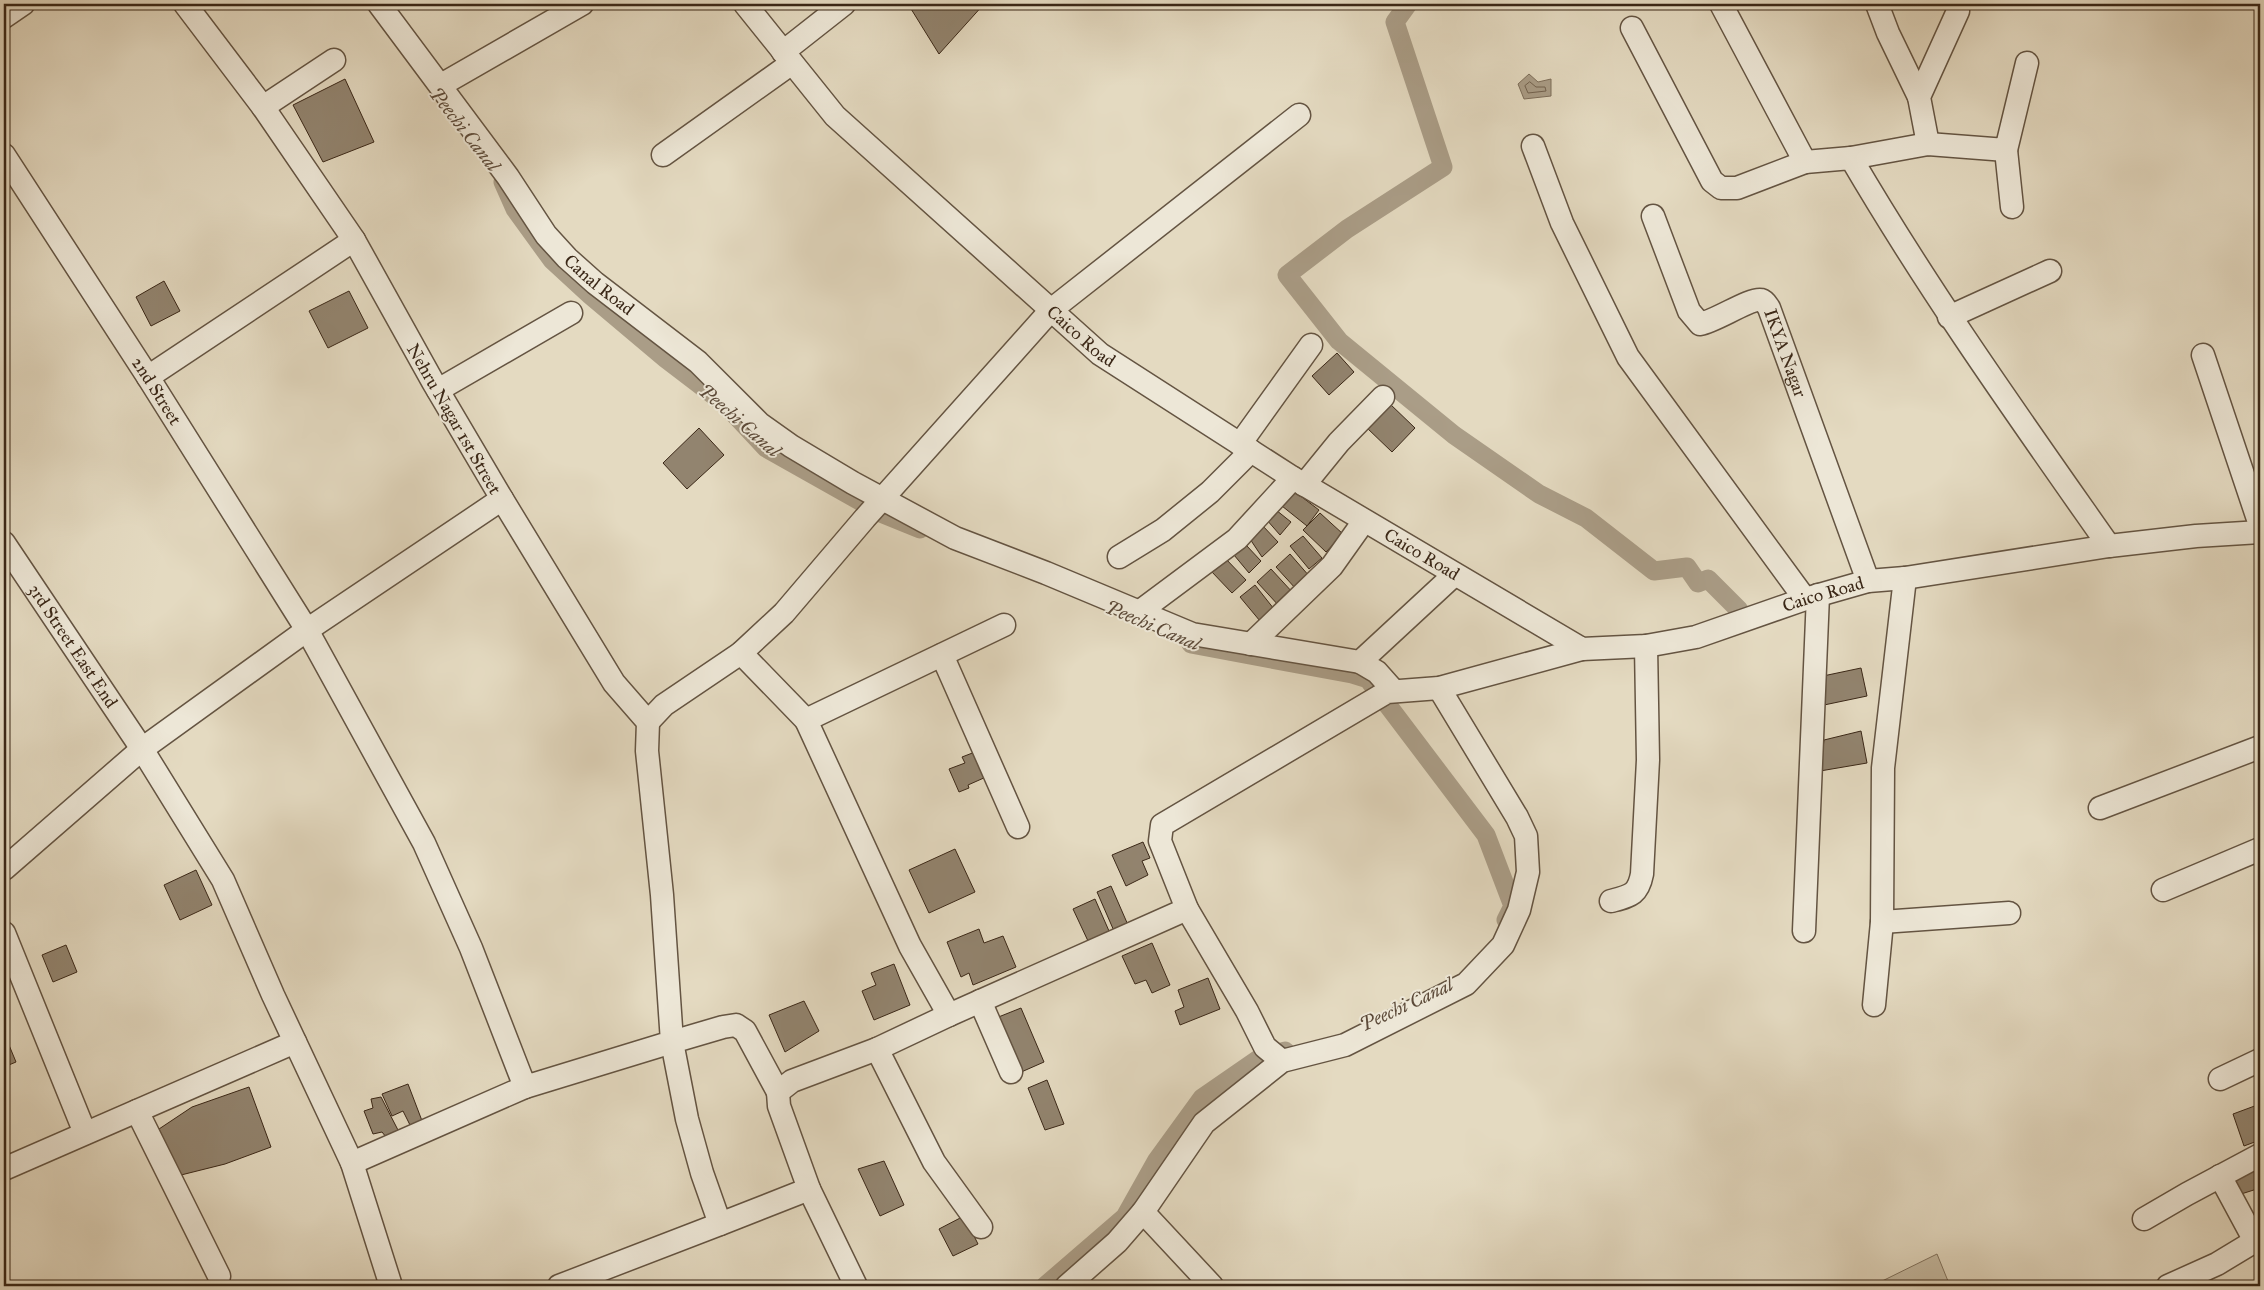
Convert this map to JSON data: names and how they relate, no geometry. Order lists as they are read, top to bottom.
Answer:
{
  "streets": {
    "street": [
      "Canal Road",
      "Caico Road",
      "IKYA Nagar",
      "2nd Street",
      "Nehru Nagar 1st Street",
      "3rd Street East End"
    ]
  },
  "crossings": [
    ["Caico Road", "IKYA Nagar"],
    ["2nd Street", "Nehru Nagar 1st Street"],
    ["Nehru Nagar 1st Street", "3rd Street East End"]
  ],
  "water": ["Peechi Canal"]
}
